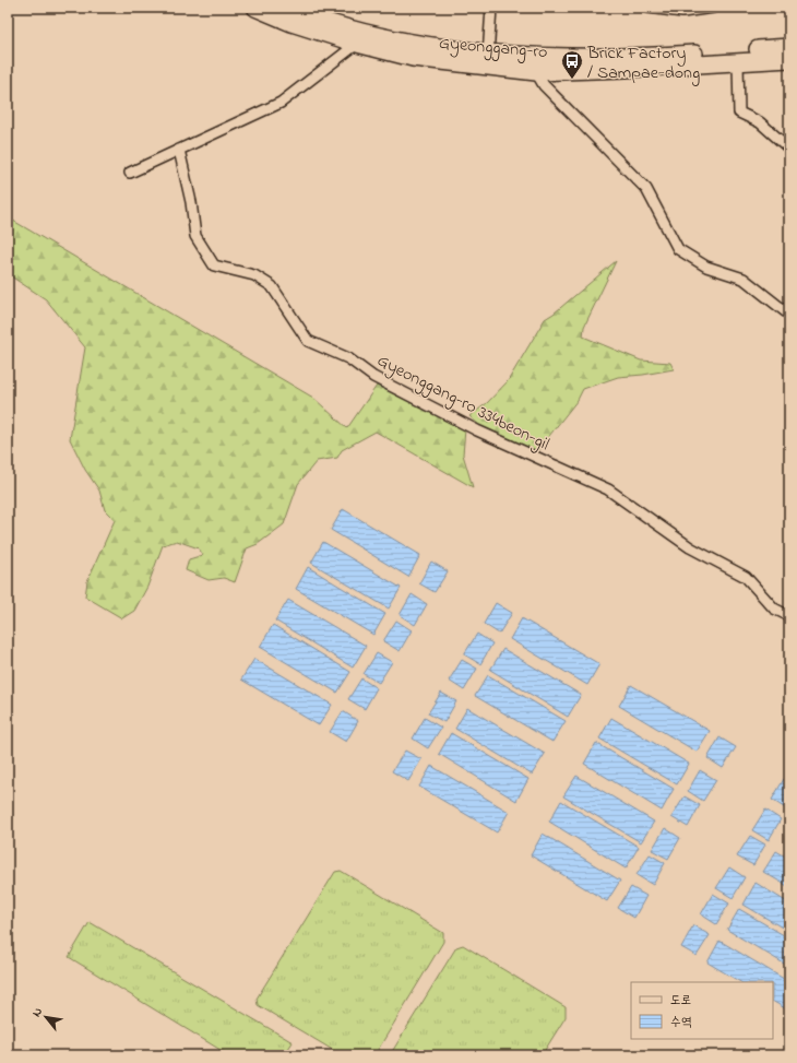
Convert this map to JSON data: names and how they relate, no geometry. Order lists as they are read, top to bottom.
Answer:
{
  "streets": {
    "main road": ["Gyeonggang-ro"],
    "street": ["Gyeonggang-ro 334beon-gil"]
  },
  "places": {
    "bus stop": ["Brick Factory / Sampae-dong"]
  },
  "legend": ["도로", "수역"],
  "north": "top left"
}
